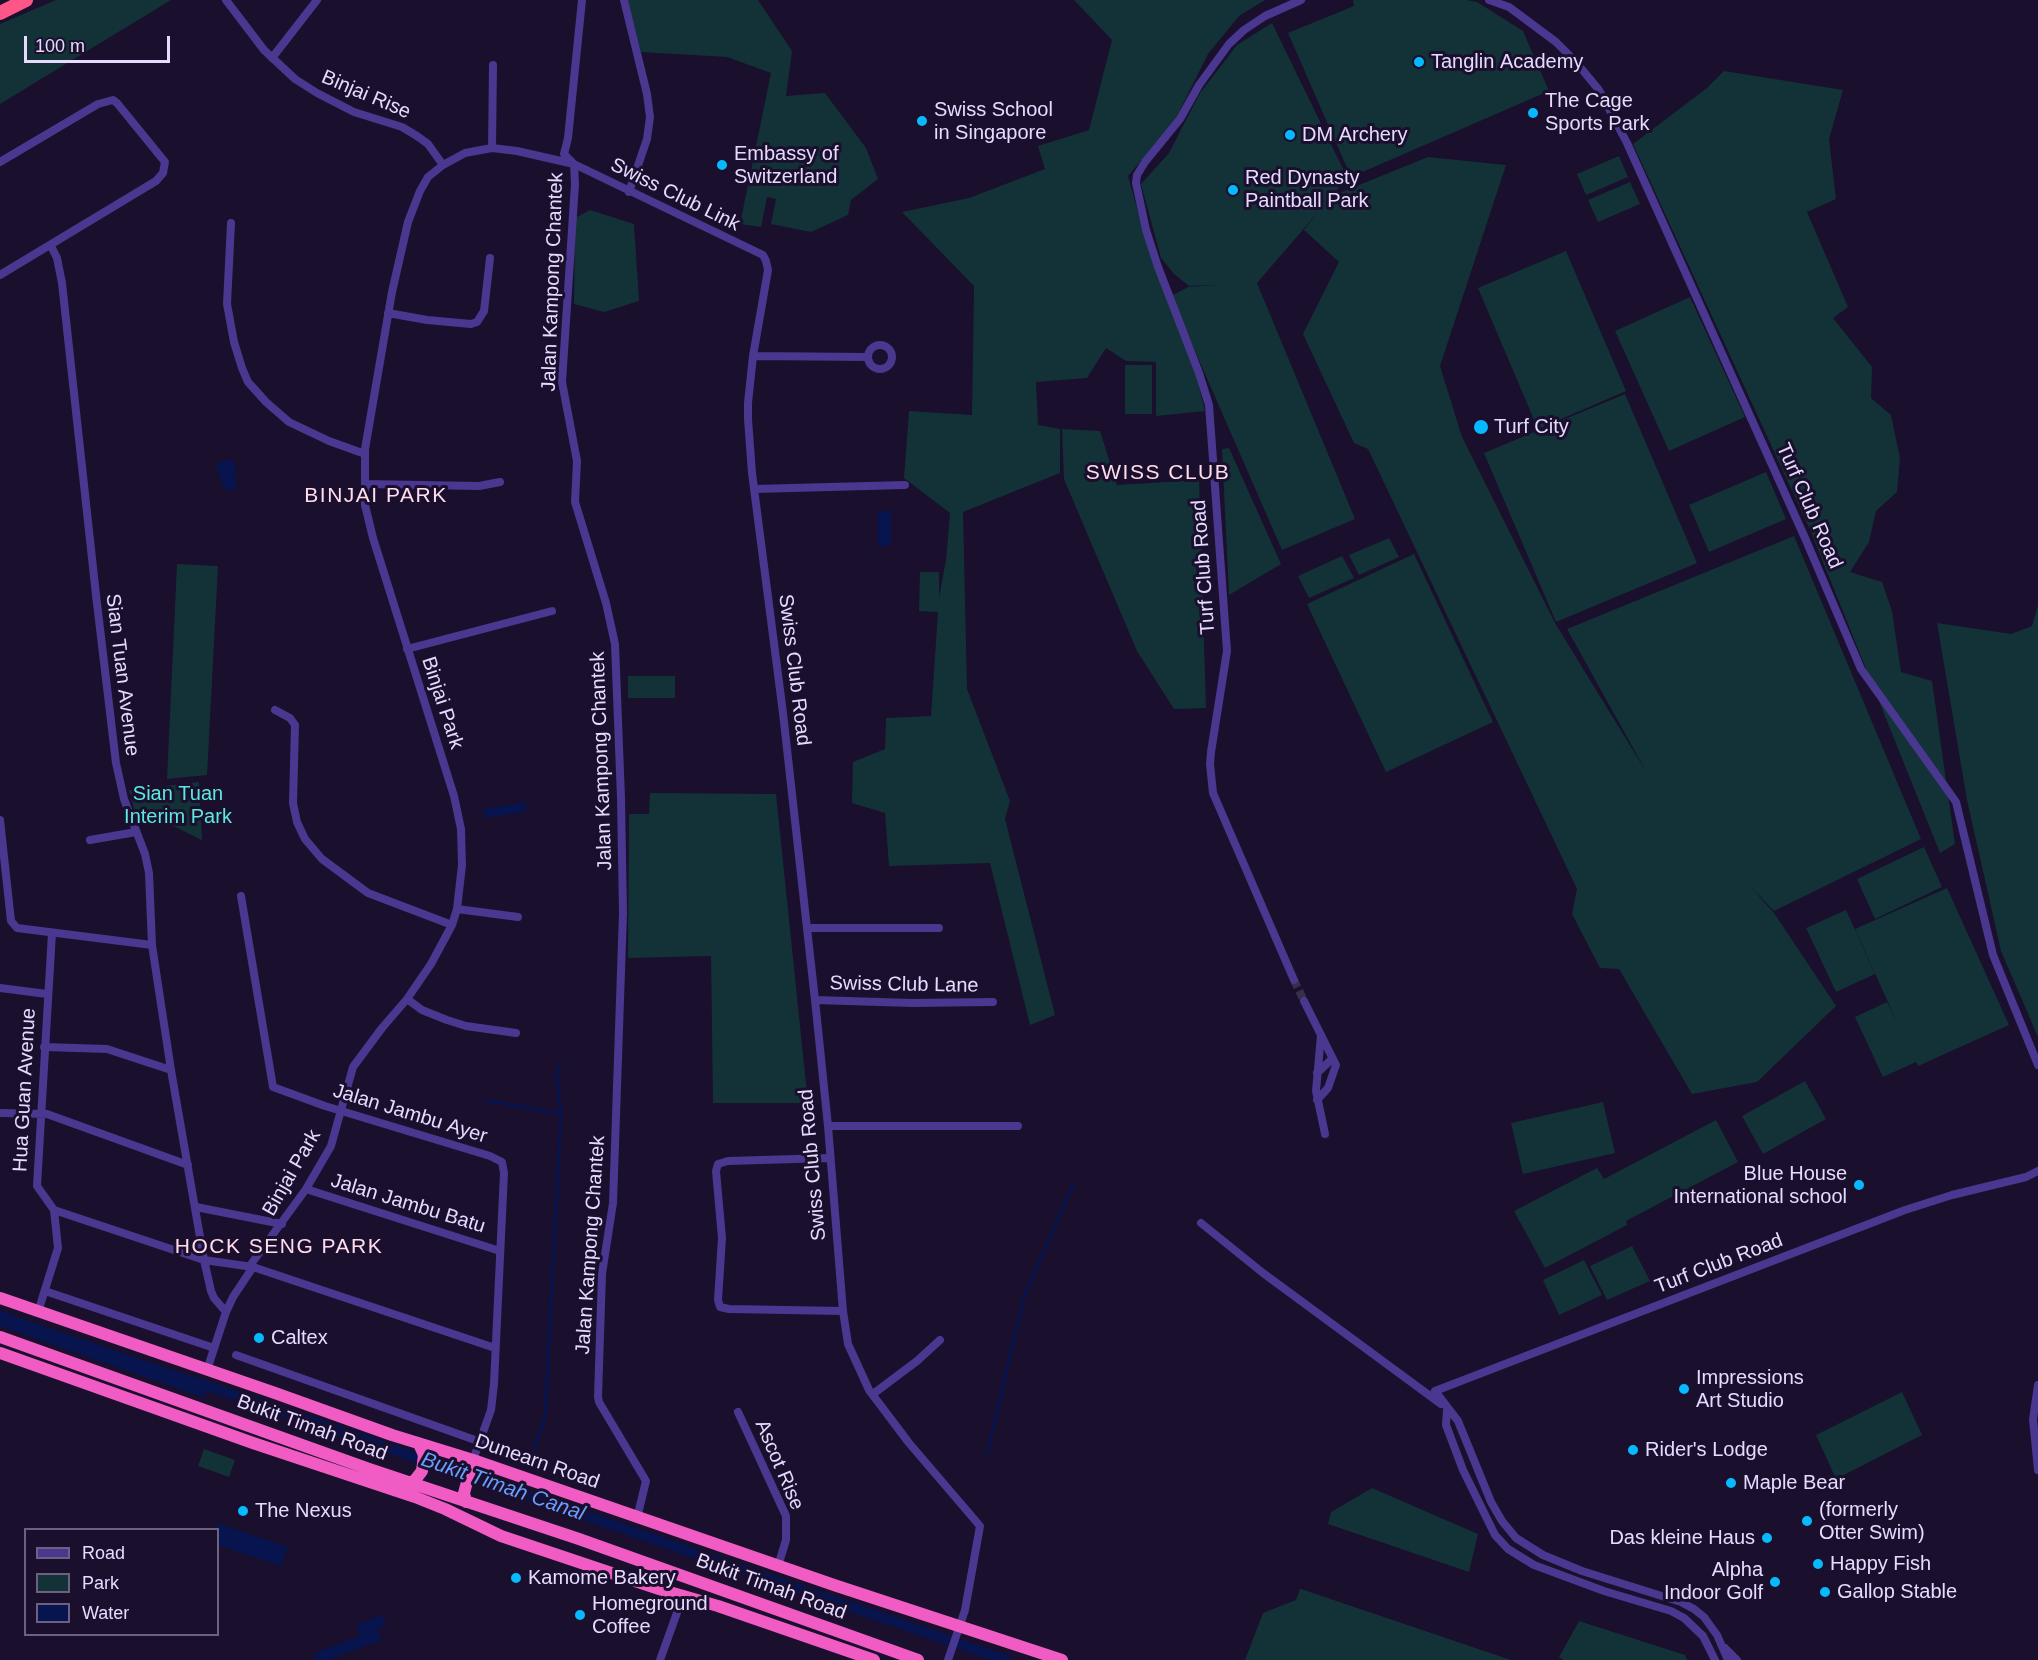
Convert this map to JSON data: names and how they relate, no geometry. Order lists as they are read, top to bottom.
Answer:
{
  "streets": {
    "highway": ["Bukit Timah Road", "Dunearn Road"],
    "street": [
      "Binjai Rise",
      "Swiss Club Link",
      "Jalan Kampong Chantek",
      "Turf Club Road",
      "Swiss Club Road",
      "Sian Tuan Avenue",
      "Binjai Park",
      "Swiss Club Lane",
      "Hua Guan Avenue",
      "Jalan Jambu Ayer",
      "Jalan Jambu Batu",
      "Ascot Rise"
    ]
  },
  "crossings": [
    ["Binjai Rise", "Binjai Park"],
    ["Swiss Club Link", "Jalan Kampong Chantek"],
    ["Swiss Club Link", "Swiss Club Road"],
    ["Swiss Club Link", "Binjai Park"],
    ["Jalan Kampong Chantek", "Binjai Park"],
    ["Jalan Kampong Chantek", "Dunearn Road"],
    ["Swiss Club Road", "Swiss Club Lane"],
    ["Swiss Club Road", "Dunearn Road"],
    ["Sian Tuan Avenue", "Binjai Park"],
    ["Binjai Park", "Jalan Jambu Ayer"],
    ["Binjai Park", "Jalan Jambu Batu"],
    ["Binjai Park", "Dunearn Road"],
    ["Hua Guan Avenue", "Dunearn Road"],
    ["Jalan Jambu Ayer", "Jalan Jambu Batu"],
    ["Jalan Jambu Ayer", "Dunearn Road"],
    ["Dunearn Road", "Ascot Rise"]
  ],
  "districts": ["SWISS CLUB", "BINJAI PARK", "HOCK SENG PARK"],
  "water": ["Bukit Timah Canal"],
  "parks": ["Sian Tuan Interim Park"],
  "places": [
    "Tanglin Academy",
    "The Cage Sports Park",
    "Swiss School in Singapore",
    "DM Archery",
    "Embassy of Switzerland",
    "Red Dynasty Paintball Park",
    "Turf City",
    "Blue House International school",
    "Caltex",
    "Impressions Art Studio",
    "Rider's Lodge",
    "Maple Bear",
    "The Nexus",
    "(formerly Otter Swim)",
    "Das kleine Haus",
    "Happy Fish",
    "Kamome Bakery",
    "Alpha Indoor Golf",
    "Gallop Stable",
    "Homeground Coffee"
  ],
  "legend": ["Road", "Park", "Water"],
  "scale_bar": "100 m"
}
